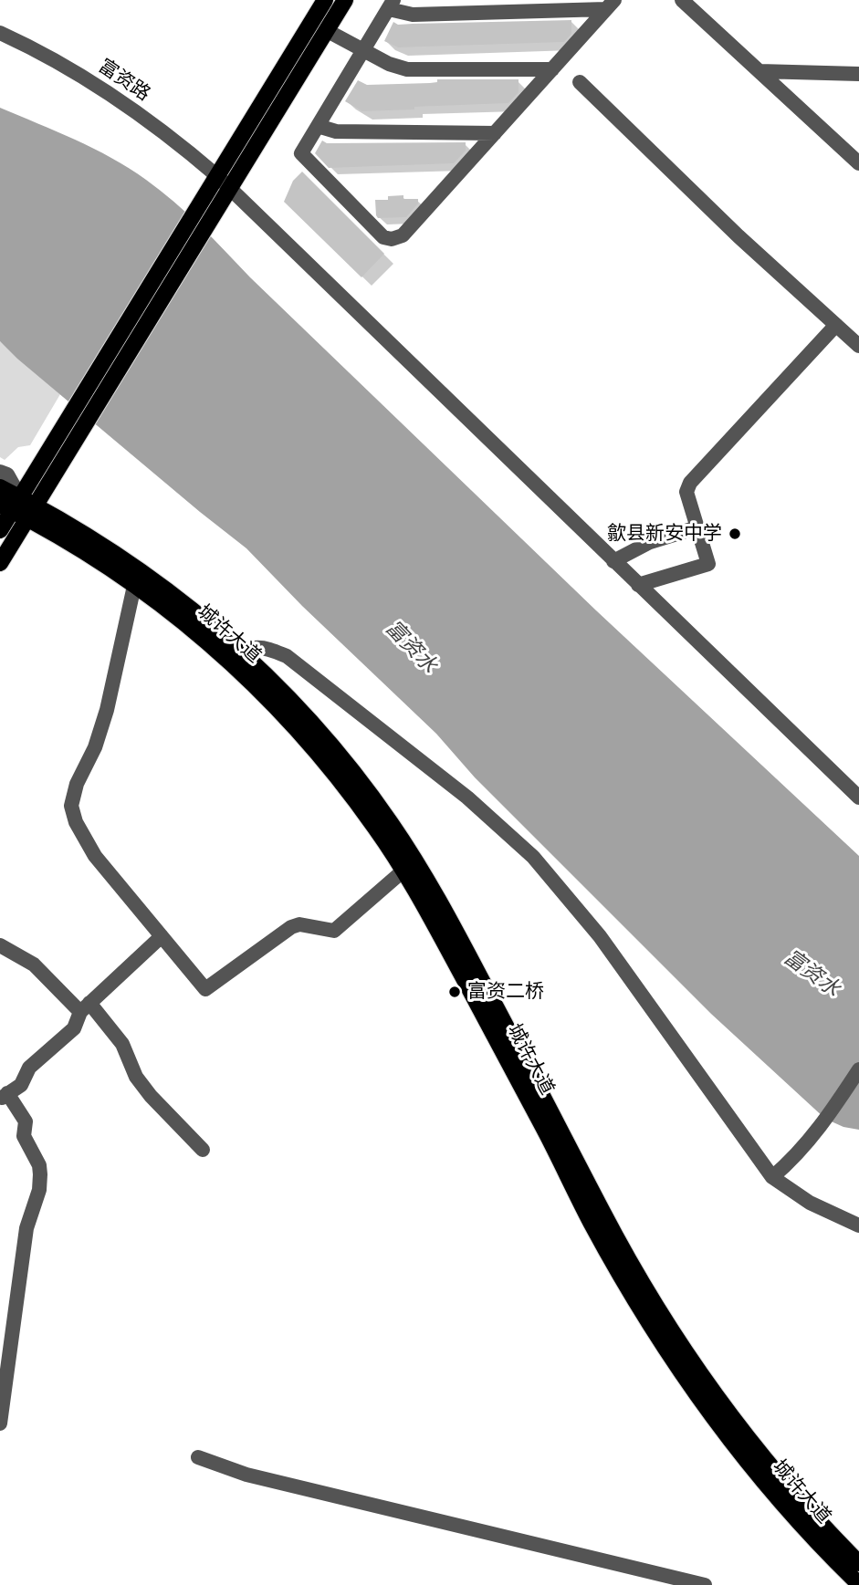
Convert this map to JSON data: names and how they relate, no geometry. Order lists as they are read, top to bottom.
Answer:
{
  "streets": {
    "main road": ["城许大道"],
    "street": ["富资路"]
  },
  "water": ["富资水"],
  "places": ["歙县新安中学", "富资二桥"]
}
